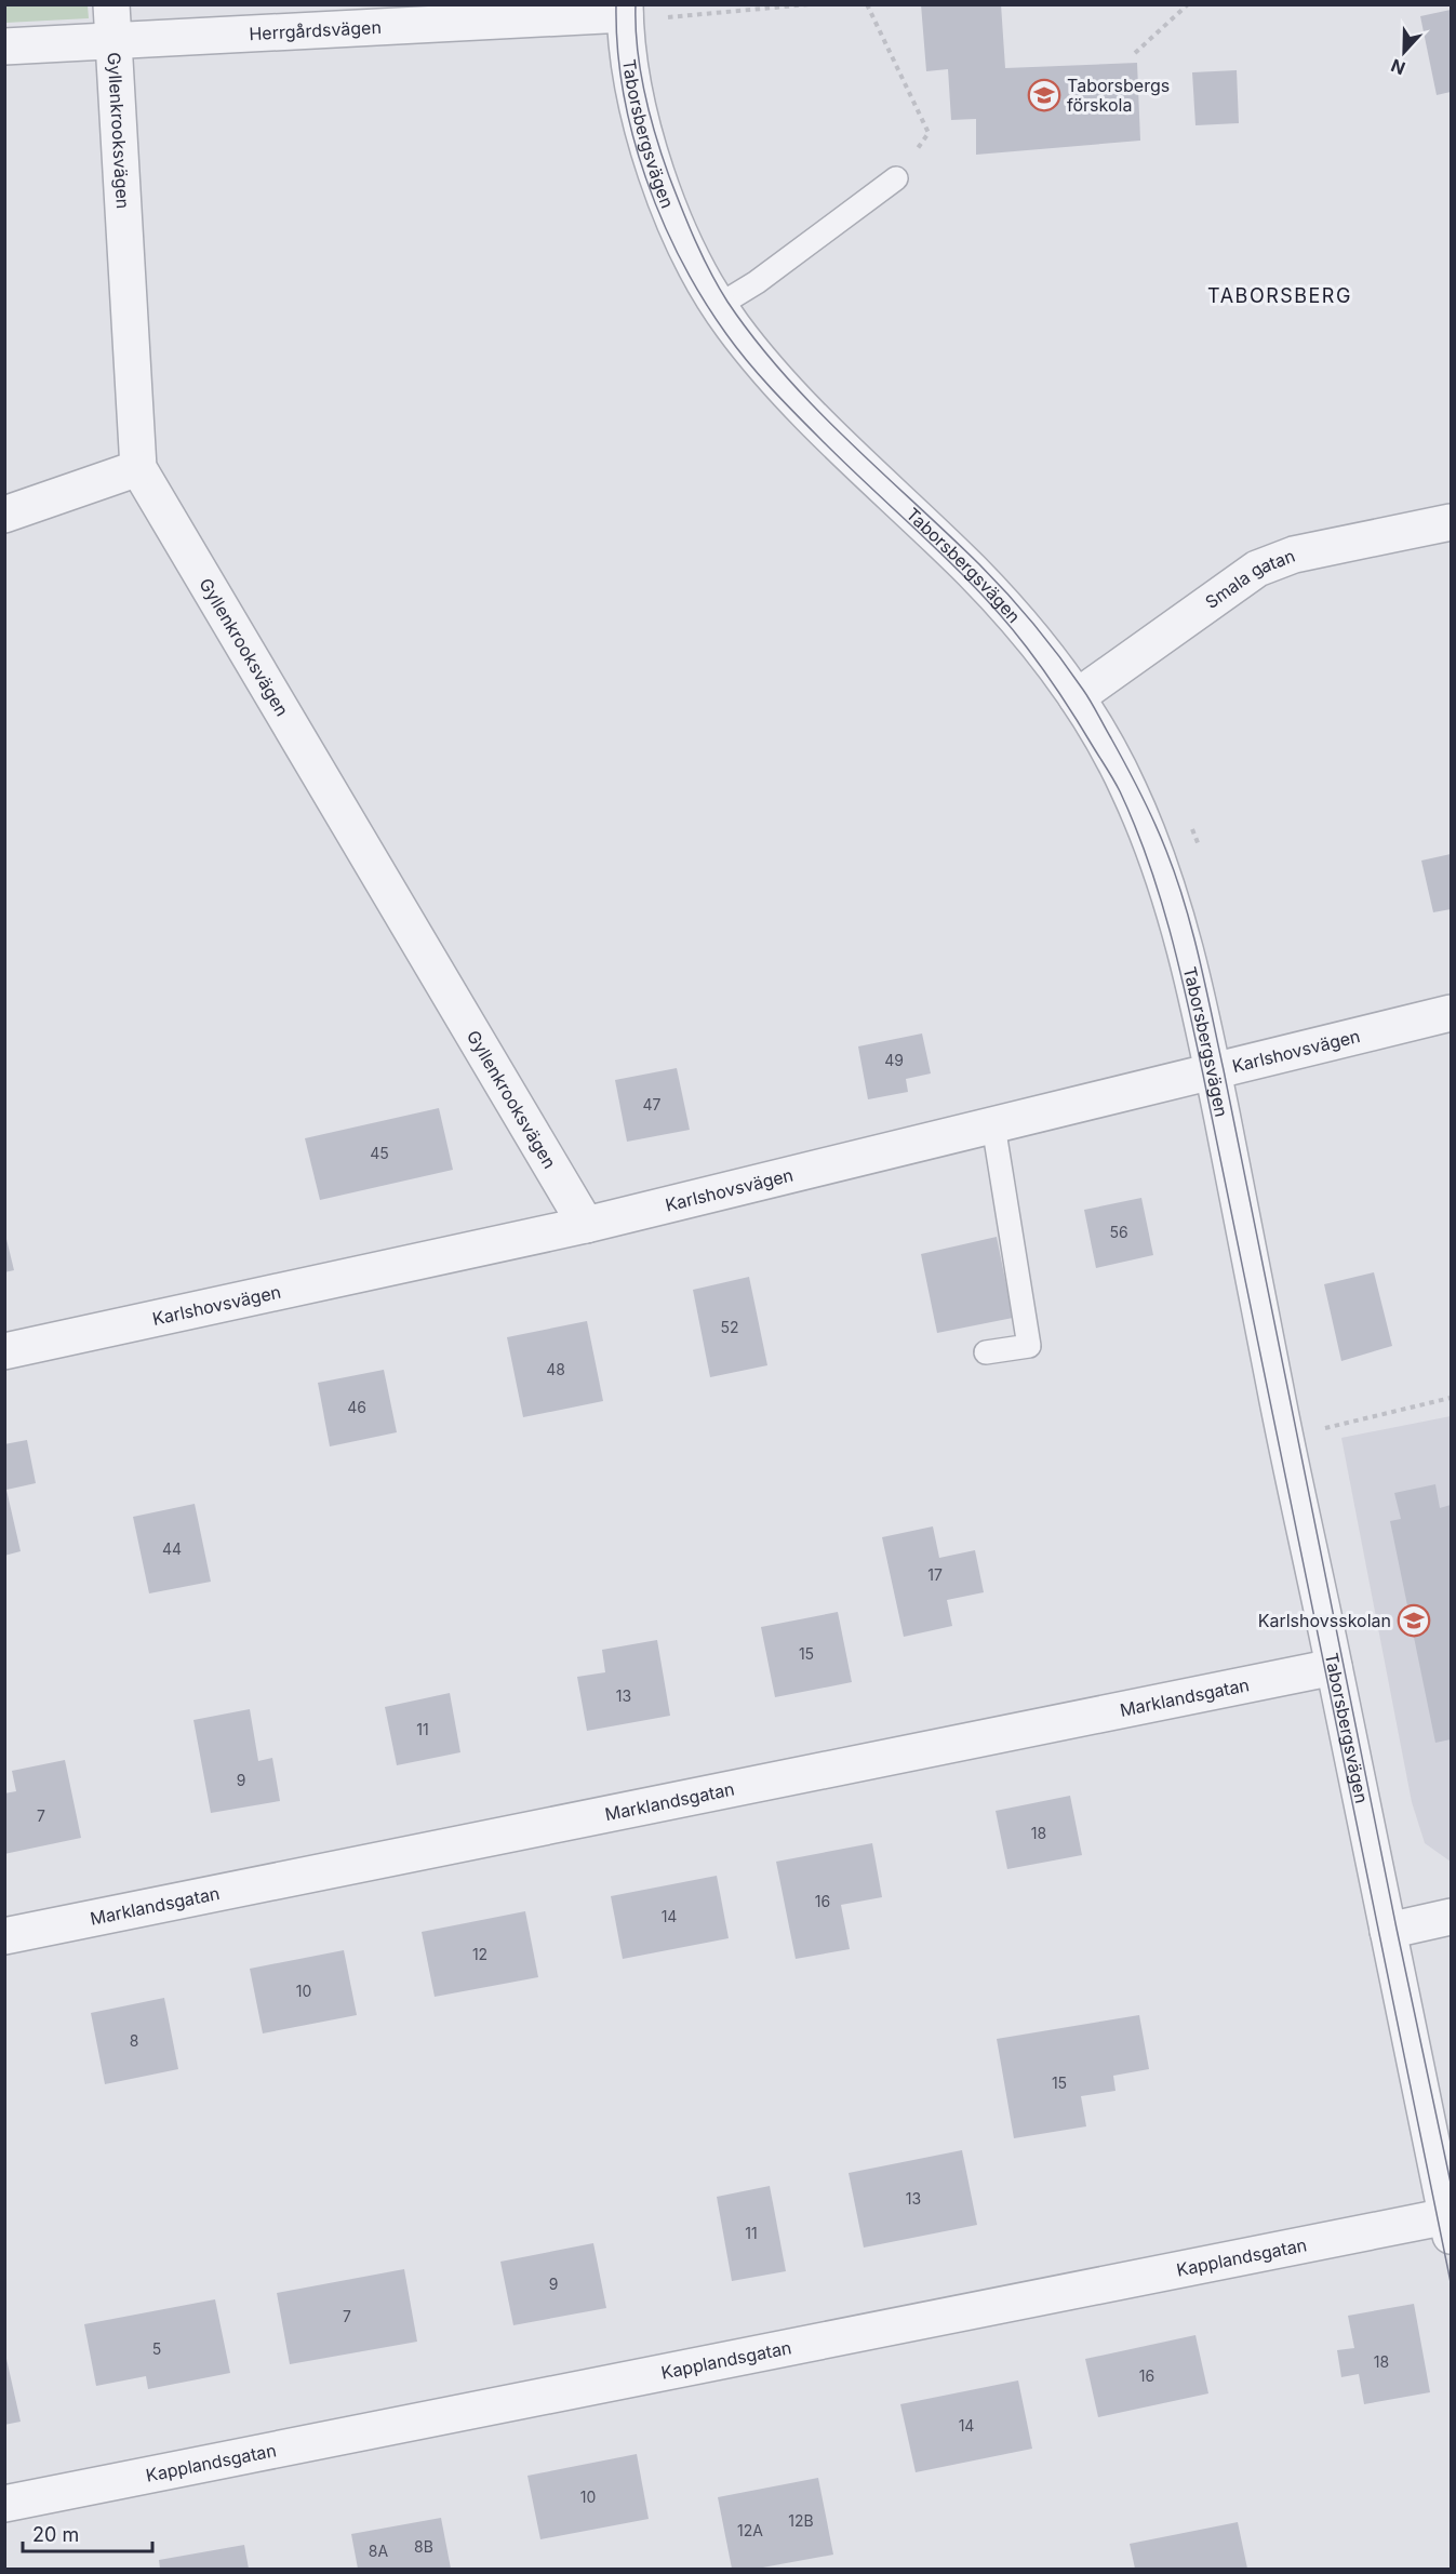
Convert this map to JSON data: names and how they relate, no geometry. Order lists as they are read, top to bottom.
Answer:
{
  "streets": {
    "street": [
      "Herrgårdsvägen",
      "Gyllenkrooksvägen",
      "Taborsbergsvägen",
      "Smala gatan",
      "Karlshovsvägen",
      "Marklandsgatan",
      "Kapplandsgatan"
    ]
  },
  "crossings": [
    ["Herrgårdsvägen", "Gyllenkrooksvägen"],
    ["Herrgårdsvägen", "Taborsbergsvägen"],
    ["Gyllenkrooksvägen", "Karlshovsvägen"],
    ["Taborsbergsvägen", "Smala gatan"],
    ["Taborsbergsvägen", "Karlshovsvägen"],
    ["Taborsbergsvägen", "Marklandsgatan"],
    ["Taborsbergsvägen", "Kapplandsgatan"]
  ],
  "districts": ["TABORSBERG"],
  "places": {
    "school or university": ["Taborsbergs förskola", "Karlshovsskolan"]
  },
  "house_numbers": [
    "49",
    "47",
    "45",
    "56",
    "52",
    "48",
    "46",
    "44",
    "17",
    "15",
    "13",
    "11",
    "9",
    "7",
    "18",
    "16",
    "14",
    "12",
    "10",
    "8",
    "15",
    "13",
    "11",
    "9",
    "7",
    "5",
    "18",
    "16",
    "14",
    "10",
    "12B",
    "12A",
    "8B",
    "8A"
  ],
  "scale_bar": "20 m",
  "north": "bottom"
}
